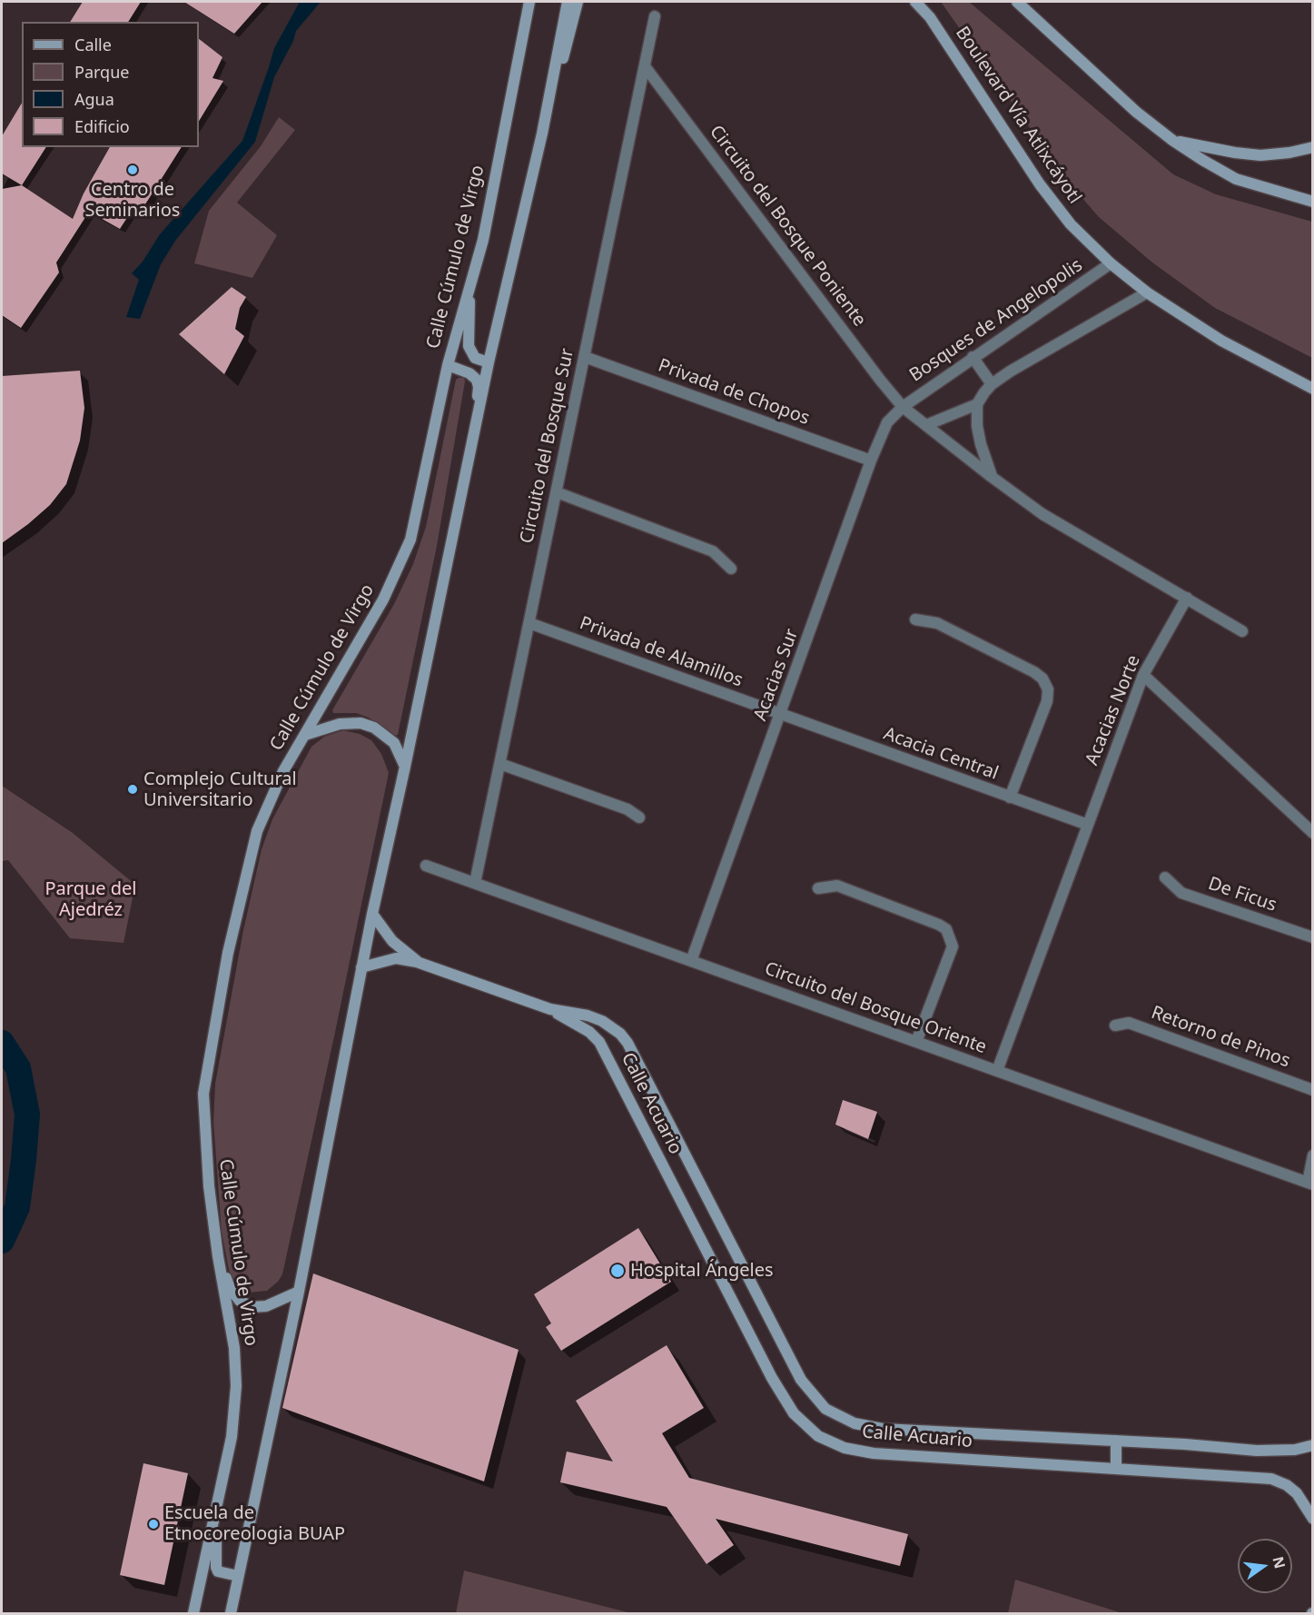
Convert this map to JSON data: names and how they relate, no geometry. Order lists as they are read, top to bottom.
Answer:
{
  "streets": {
    "main road": ["Boulevard Vía Atlixcáyotl", "Calle Cúmulo de Virgo", "Calle Acuario"],
    "street": [
      "Circuito del Bosque Poniente",
      "Bosques de Angelopolis",
      "Privada de Chopos",
      "Circuito del Bosque Sur",
      "Privada de Alamillos",
      "Acacias Sur",
      "Acacias Norte",
      "Acacia Central",
      "De Ficus",
      "Circuito del Bosque Oriente",
      "Retorno de Pinos"
    ]
  },
  "crossings": [
    ["Boulevard Vía Atlixcáyotl", "Bosques de Angelopolis"],
    ["Circuito del Bosque Poniente", "Bosques de Angelopolis"],
    ["Circuito del Bosque Poniente", "Circuito del Bosque Sur"],
    ["Circuito del Bosque Poniente", "Acacias Sur"],
    ["Calle Cúmulo de Virgo", "Calle Acuario"],
    ["Bosques de Angelopolis", "Acacias Sur"],
    ["Privada de Chopos", "Circuito del Bosque Sur"],
    ["Privada de Chopos", "Acacias Sur"],
    ["Circuito del Bosque Sur", "Privada de Alamillos"],
    ["Circuito del Bosque Sur", "Circuito del Bosque Oriente"],
    ["Privada de Alamillos", "Acacias Sur"],
    ["Privada de Alamillos", "Acacia Central"],
    ["Acacias Sur", "Acacia Central"],
    ["Acacias Sur", "Circuito del Bosque Oriente"],
    ["Acacias Norte", "Acacia Central"],
    ["Acacias Norte", "Circuito del Bosque Oriente"]
  ],
  "parks": ["Parque del Ajedréz"],
  "places": [
    "Centro de Seminarios",
    "Complejo Cultural Universitario",
    "Hospital Ángeles",
    "Escuela de Etnocoreologia BUAP"
  ],
  "legend": [
    "Calle",
    "Parque",
    "Agua",
    "Edificio"
  ],
  "north": "right"
}
